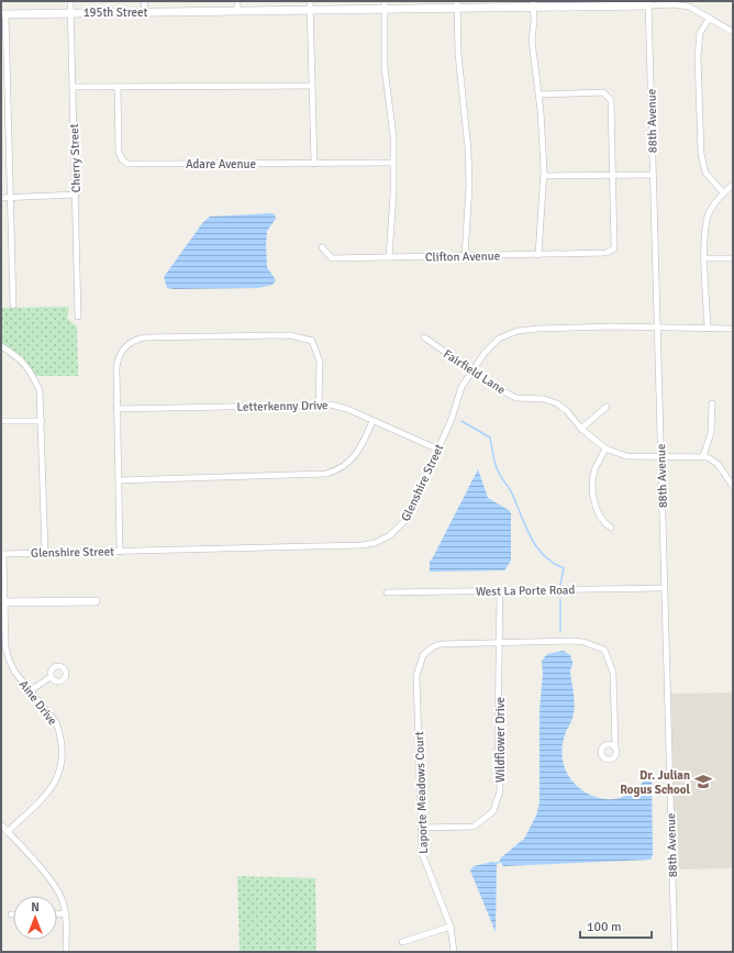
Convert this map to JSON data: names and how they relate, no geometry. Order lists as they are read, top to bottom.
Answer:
{
  "streets": {
    "street": [
      "195th Street",
      "88th Avenue",
      "Cherry Street",
      "Adare Avenue",
      "Clifton Avenue",
      "Fairfield Lane",
      "Letterkenny Drive",
      "Glenshire Street",
      "West La Porte Road",
      "Aine Drive",
      "Wildflower Drive",
      "Laporte Meadows Court"
    ]
  },
  "crossings": [
    ["195th Street", "88th Avenue"],
    ["195th Street", "Cherry Street"],
    ["88th Avenue", "Fairfield Lane"],
    ["88th Avenue", "Glenshire Street"],
    ["88th Avenue", "West La Porte Road"],
    ["Fairfield Lane", "Glenshire Street"],
    ["Letterkenny Drive", "Glenshire Street"],
    ["Glenshire Street", "Aine Drive"],
    ["West La Porte Road", "Wildflower Drive"],
    ["Wildflower Drive", "Laporte Meadows Court"]
  ],
  "places": {
    "school or university": ["Dr. Julian Rogus School"]
  },
  "scale_bar": "100 m",
  "north": "top"
}
